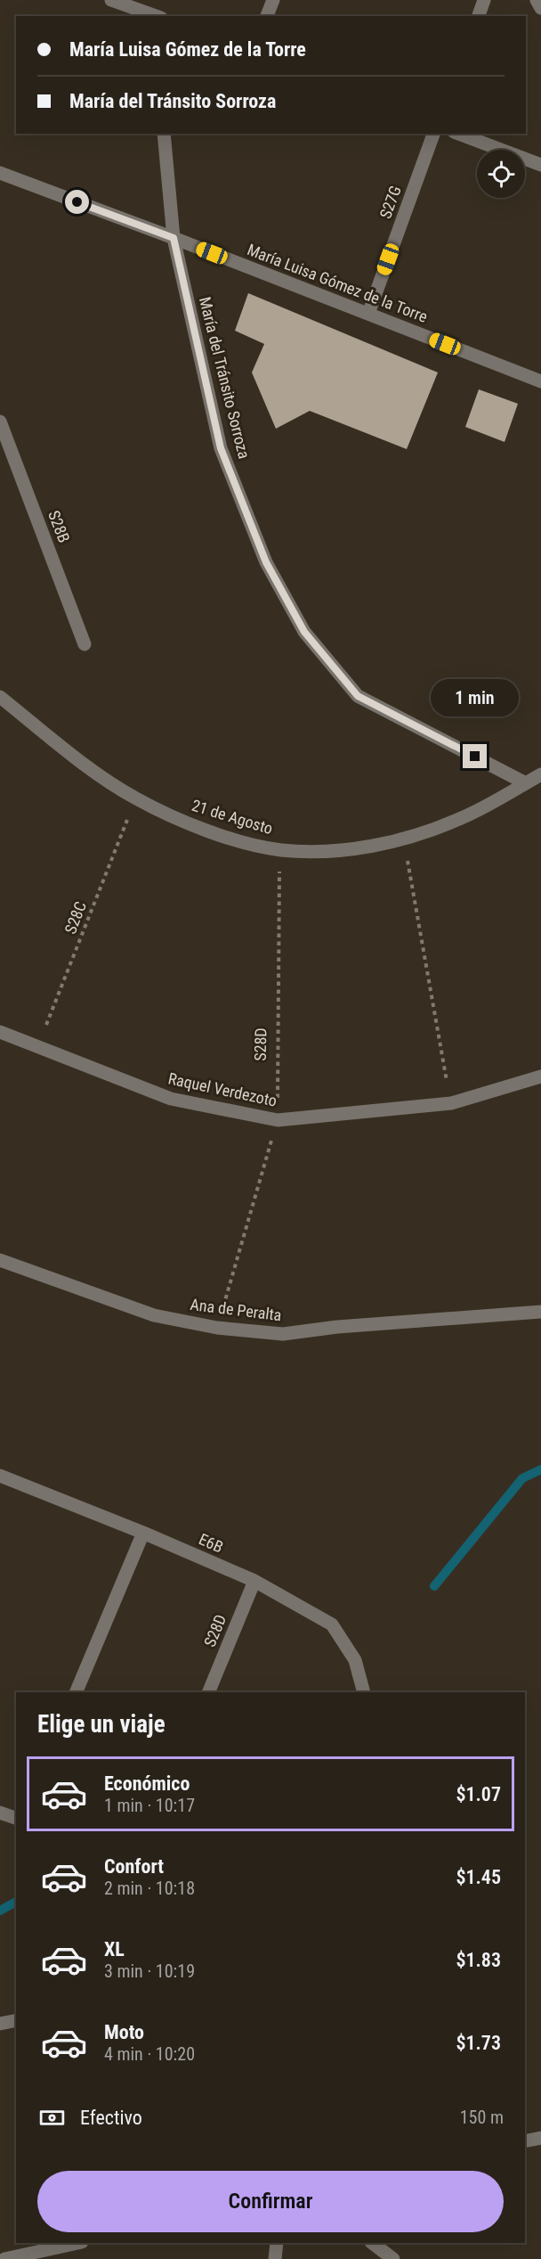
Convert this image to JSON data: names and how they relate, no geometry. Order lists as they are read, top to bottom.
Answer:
{
  "streets": {
    "street": [
      "S27G",
      "María Luisa Gómez de la Torre",
      "María del Tránsito Sorroza",
      "S28B",
      "21 de Agosto",
      "S28D",
      "Raquel Verdezoto",
      "Ana de Peralta",
      "E6B"
    ],
    "path": ["S28C"]
  },
  "crossings": [
    ["S27G", "María Luisa Gómez de la Torre"],
    ["María Luisa Gómez de la Torre", "María del Tránsito Sorroza"],
    ["María del Tránsito Sorroza", "21 de Agosto"],
    ["21 de Agosto", "S28C"],
    ["21 de Agosto", "S28D"],
    ["S28C", "Raquel Verdezoto"],
    ["S28D", "Raquel Verdezoto"],
    ["S28D", "Ana de Peralta"],
    ["S28D", "E6B"]
  ],
  "page": {
    "banner": ["María Luisa Gómez de la Torre", "María del Tránsito Sorroza"],
    "bubble": "1 min",
    "heading": "Elige un viaje",
    "list": [
      {
        "name": "Económico",
        "note": "1 min · 10:17",
        "value": "$1.07"
      },
      {
        "name": "Confort",
        "note": "2 min · 10:18",
        "value": "$1.45"
      },
      {
        "name": "XL",
        "note": "3 min · 10:19",
        "value": "$1.83"
      },
      {
        "name": "Moto",
        "note": "4 min · 10:20",
        "value": "$1.73"
      }
    ],
    "pay": ["Efectivo", "150 m"],
    "buttons": "Confirmar"
  }
}
